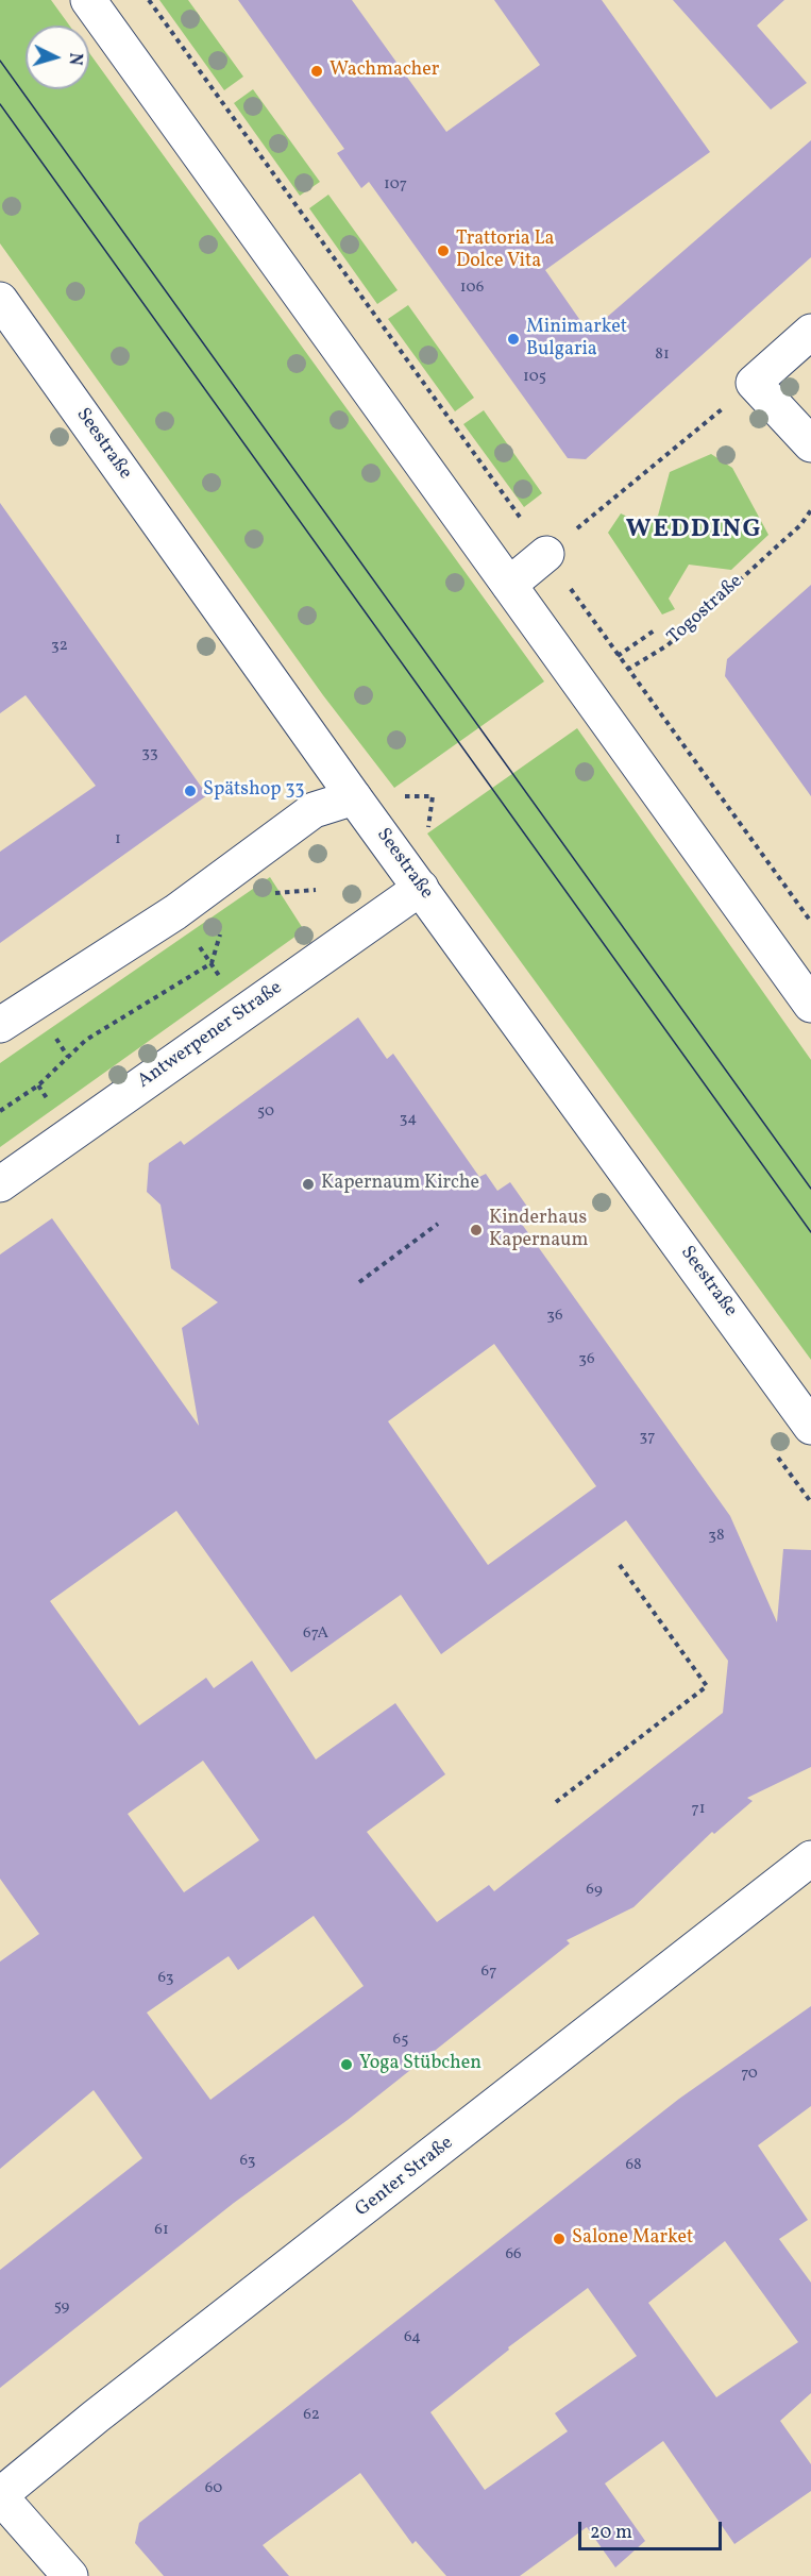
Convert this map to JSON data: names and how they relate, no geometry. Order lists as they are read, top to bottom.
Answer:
{
  "streets": {
    "main road": ["Seestraße", "Antwerpener Straße", "Genter Straße"],
    "path": ["Togostraße"]
  },
  "crossings": [
    ["Seestraße", "Antwerpener Straße"]
  ],
  "districts": ["WEDDING"],
  "places": [
    "Wachmacher",
    "Trattoria La Dolce Vita",
    "Minimarket Bulgaria",
    "Spätshop 33",
    "Kapernaum Kirche",
    "Kinderhaus Kapernaum",
    "Yoga Stübchen",
    "Salone Market"
  ],
  "house_numbers": [
    "107",
    "106",
    "81",
    "105",
    "32",
    "33",
    "1",
    "50",
    "34",
    "36",
    "36",
    "37",
    "38",
    "67A",
    "71",
    "69",
    "67",
    "63",
    "65",
    "70",
    "63",
    "68",
    "61",
    "66",
    "59",
    "64",
    "62",
    "60"
  ],
  "scale_bar": "20 m",
  "north": "right"
}
